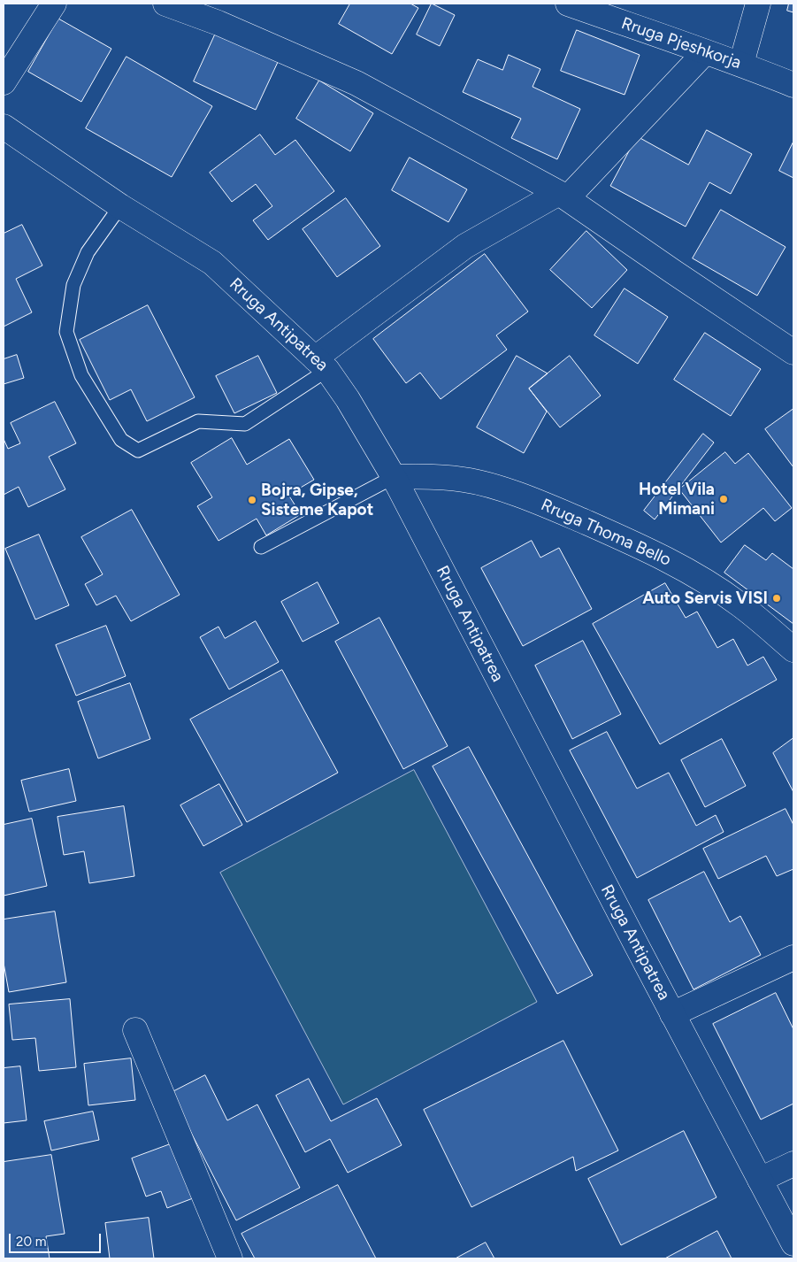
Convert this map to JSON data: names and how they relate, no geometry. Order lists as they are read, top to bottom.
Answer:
{
  "streets": {
    "street": ["Rruga Pjeshkorja", "Rruga Antipatrea", "Rruga Thoma Bello"]
  },
  "crossings": [
    ["Rruga Antipatrea", "Rruga Thoma Bello"]
  ],
  "places": ["Hotel Vila Mimani", "Bojra, Gipse, Sisteme Kapot", "Auto Servis VISI"],
  "scale_bar": "20 m"
}
